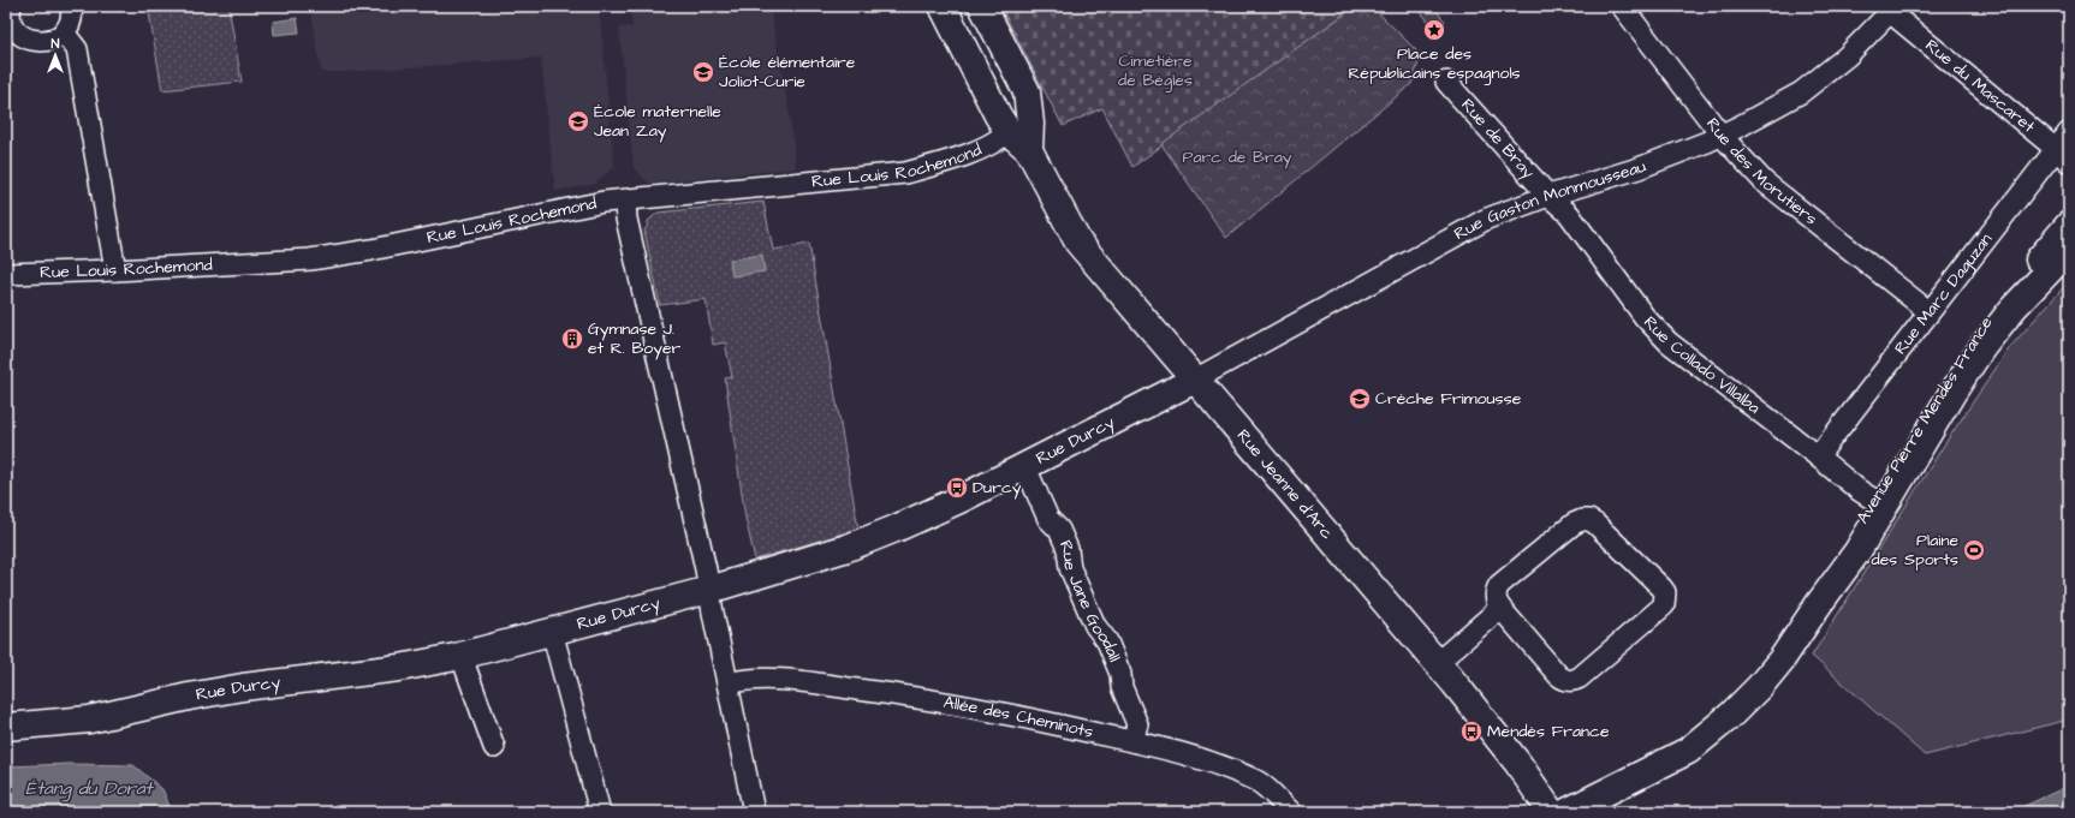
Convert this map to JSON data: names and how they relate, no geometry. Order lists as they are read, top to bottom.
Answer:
{
  "streets": {
    "street": [
      "Rue du Mascaret",
      "Rue de Bray",
      "Rue Louis Rochemond",
      "Rue des Morutiers",
      "Rue Gaston Monmousseau",
      "Rue Marc Daguzan",
      "Rue Collado Villalba",
      "Avenue Pierre Mendès France",
      "Rue Durcy",
      "Rue Jeanne d'Arc",
      "Rue Jane Goodall",
      "Allée des Cheminots"
    ]
  },
  "crossings": [
    ["Rue du Mascaret", "Rue Gaston Monmousseau"],
    ["Rue du Mascaret", "Rue Marc Daguzan"],
    ["Rue de Bray", "Rue Gaston Monmousseau"],
    ["Rue de Bray", "Rue Collado Villalba"],
    ["Rue Louis Rochemond", "Rue Jeanne d'Arc"],
    ["Rue des Morutiers", "Rue Gaston Monmousseau"],
    ["Rue des Morutiers", "Rue Marc Daguzan"],
    ["Rue Gaston Monmousseau", "Rue Collado Villalba"],
    ["Rue Gaston Monmousseau", "Rue Durcy"],
    ["Rue Gaston Monmousseau", "Rue Jeanne d'Arc"],
    ["Rue Marc Daguzan", "Rue Collado Villalba"],
    ["Rue Collado Villalba", "Avenue Pierre Mendès France"],
    ["Rue Durcy", "Rue Jeanne d'Arc"],
    ["Rue Durcy", "Rue Jane Goodall"],
    ["Rue Jane Goodall", "Allée des Cheminots"]
  ],
  "water": ["Étang du Dorat"],
  "parks": ["Cimetière de Bègles", "Parc de Bray"],
  "places": {
    "place": ["Place des Républicains espagnols"],
    "school or university": ["École élémentaire Joliot-Curie", "École maternelle Jean Zay", "Crèche Frimousse"],
    "building": ["Gymnase J. et R. Boyer"],
    "bus stop": ["Durcy", "Mendès France"],
    "sports": ["Plaine des Sports"]
  },
  "north": "top"
}
